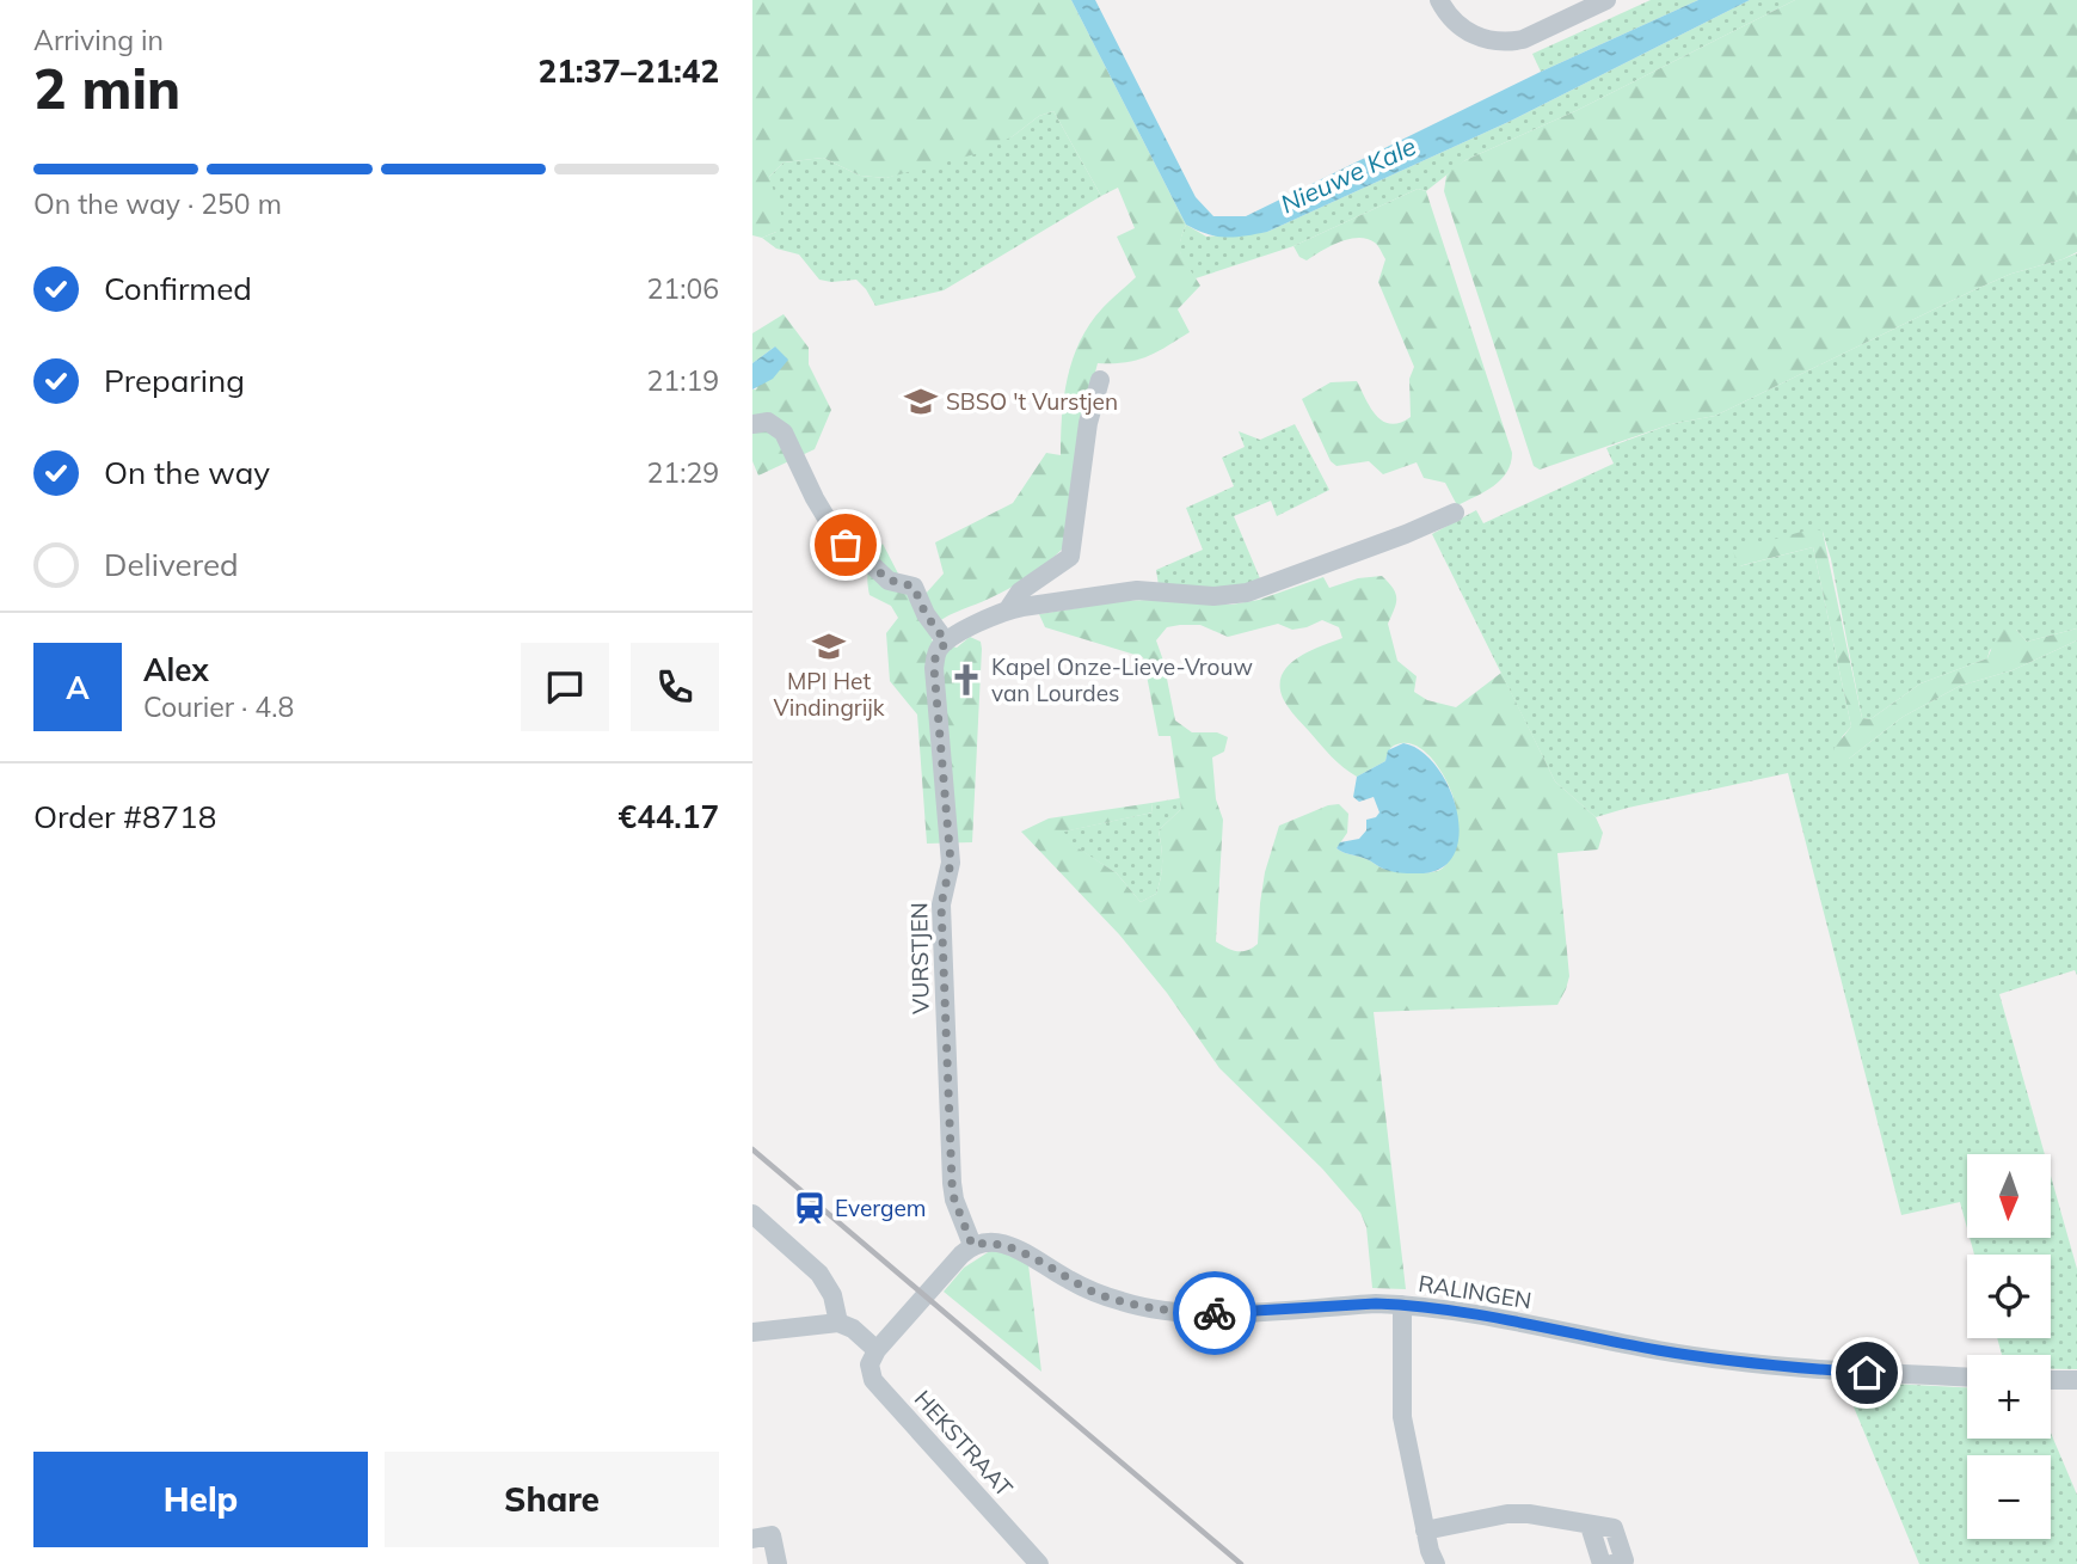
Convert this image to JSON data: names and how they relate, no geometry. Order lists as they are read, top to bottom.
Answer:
{
  "streets": {
    "street": ["VURSTJEN", "RALINGEN", "HEKSTRAAT"]
  },
  "crossings": [
    ["VURSTJEN", "RALINGEN"]
  ],
  "water": ["Nieuwe Kale"],
  "places": {
    "school or university": ["SBSO 't Vurstjen", "MPI Het Vindingrijk"],
    "church": ["Kapel Onze-Lieve-Vrouw van Lourdes"],
    "station": ["Evergem"]
  },
  "north": "bottom",
  "page": {
    "heading": ["2 min", "Arriving in", "21:37–21:42"],
    "panel": [
      "Alex",
      "Courier · 4.8",
      "Order #8718",
      "€44.17"
    ],
    "bar": "On the way · 250 m",
    "list": [
      ["Confirmed", "21:06"],
      ["Preparing", "21:19"],
      ["On the way", "21:29"],
      "Delivered"
    ],
    "round": "A",
    "map_buttons": ["+", "−"],
    "buttons": ["Help", "Share"]
  }
}
